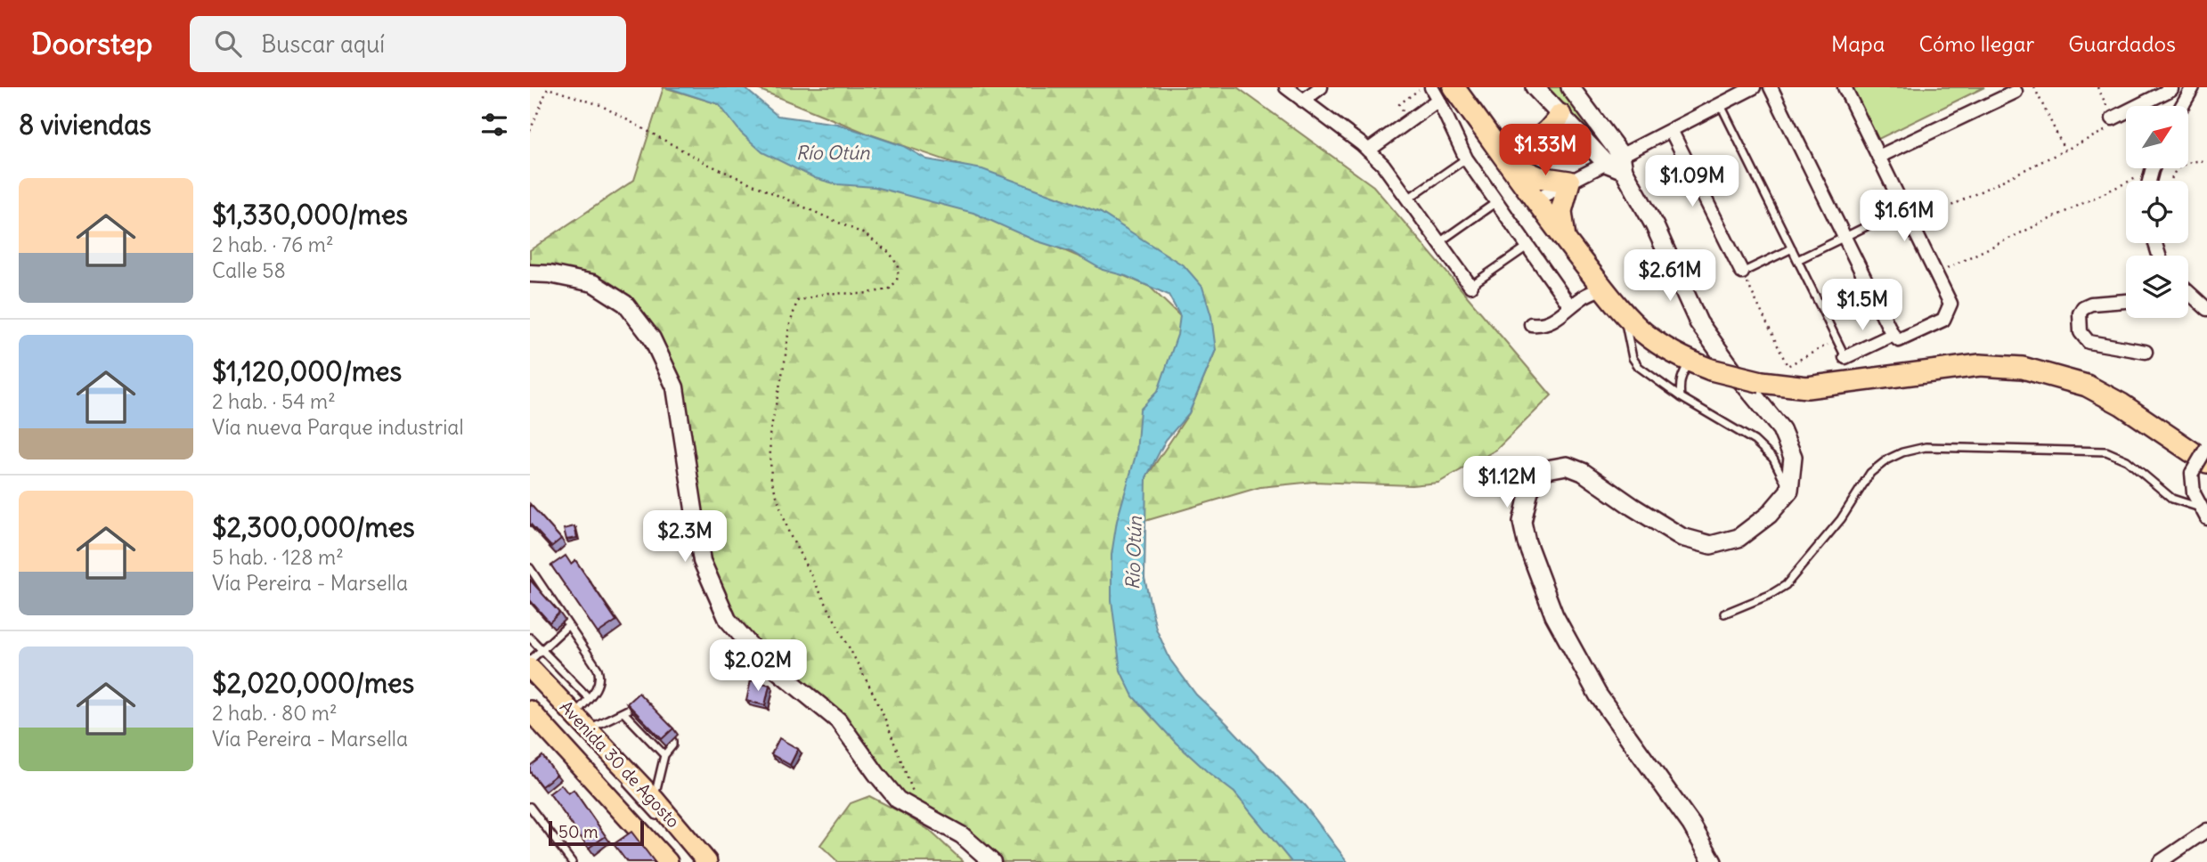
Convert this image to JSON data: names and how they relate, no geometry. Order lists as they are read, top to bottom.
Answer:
{
  "streets": {
    "main road": ["Avenida 30 de Agosto"]
  },
  "water": ["Río Otún"],
  "scale_bar": "50 m",
  "north": "top right",
  "page": {
    "header": "Doorstep",
    "search": "Buscar aquí",
    "nav": ["Mapa", "Cómo llegar", "Guardados"],
    "heading": "8 viviendas",
    "price": [
      "$1.33M",
      "$1.09M",
      "$1.61M",
      "$2.61M",
      "$1.5M",
      "$1.12M",
      "$2.3M",
      "$2.02M"
    ],
    "list": [
      {
        "name": "$1,330,000/mes",
        "note": "2 hab. · 76 m² · Calle 58"
      },
      {
        "name": "$1,120,000/mes",
        "note": "2 hab. · 54 m² · Vía nueva Parque industrial"
      },
      {
        "name": "$2,300,000/mes",
        "note": "5 hab. · 128 m² · Vía Pereira - Marsella"
      },
      {
        "name": "$2,020,000/mes",
        "note": "2 hab. · 80 m² · Vía Pereira - Marsella"
      }
    ],
    "scale": "50 m"
  }
}
